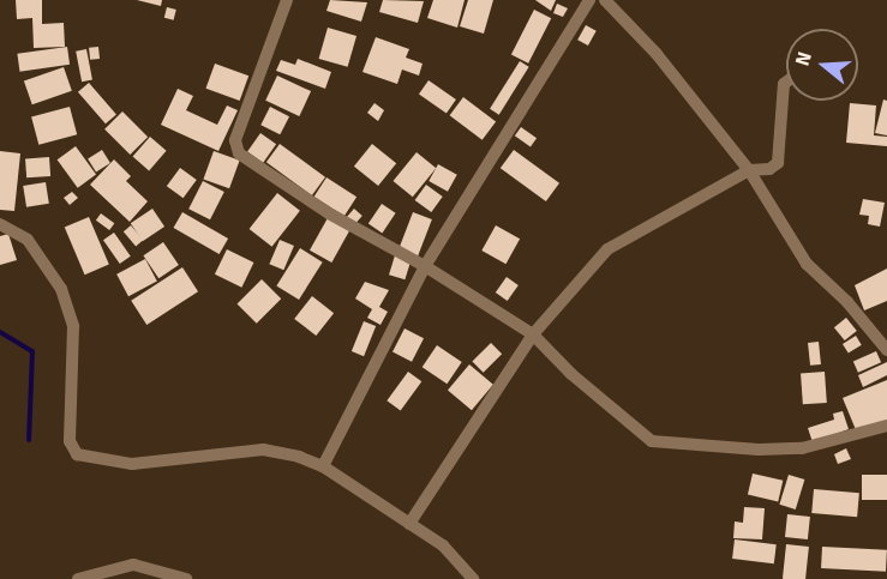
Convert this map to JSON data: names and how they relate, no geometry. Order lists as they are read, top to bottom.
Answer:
{
  "north": "left"
}
